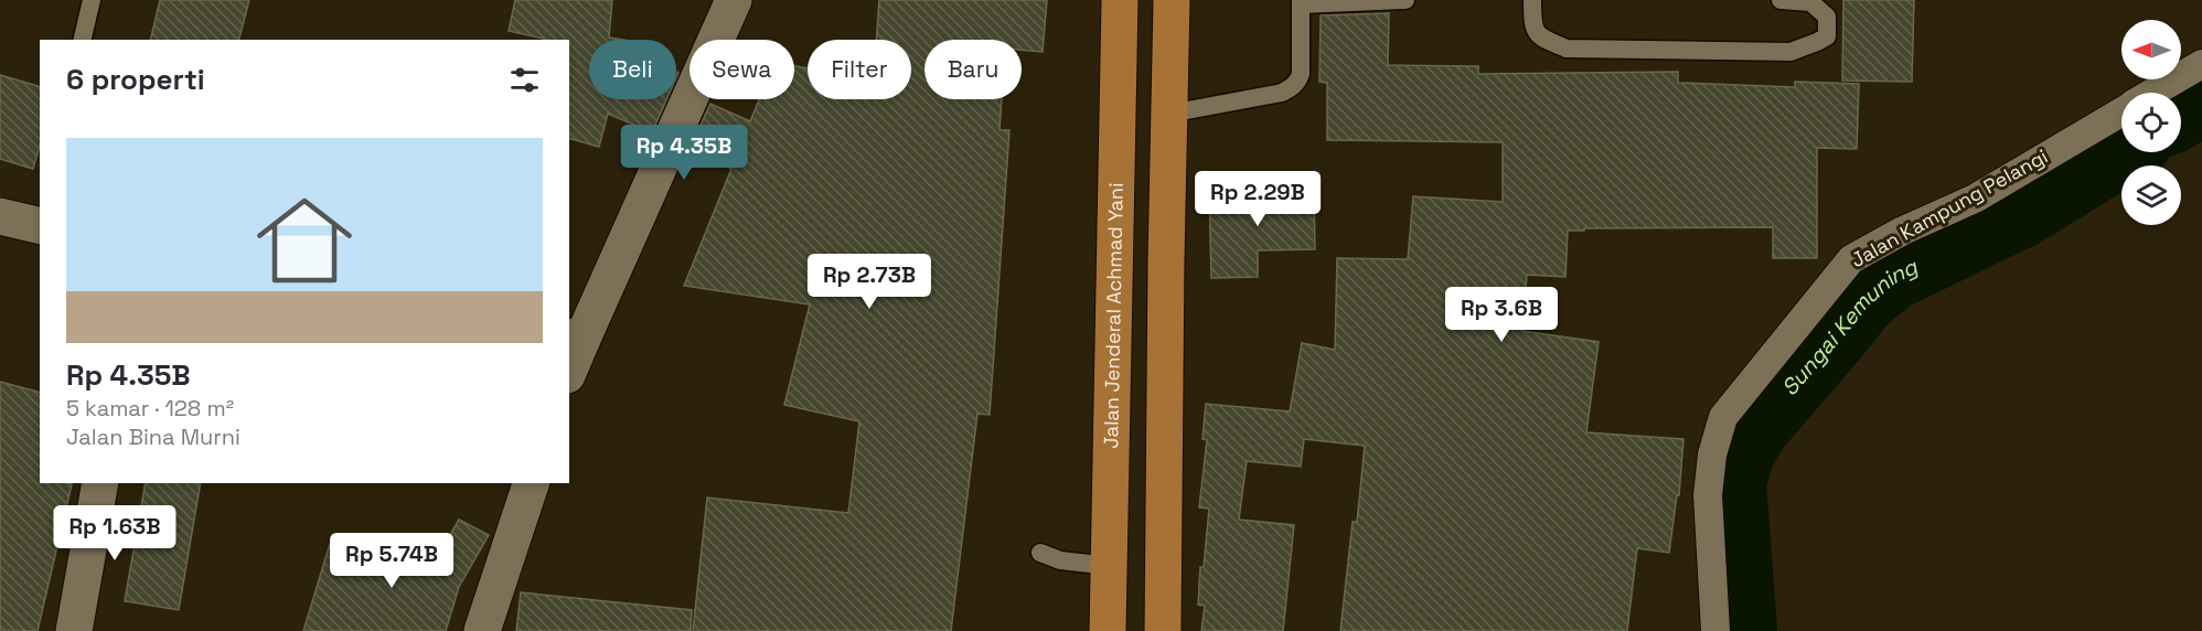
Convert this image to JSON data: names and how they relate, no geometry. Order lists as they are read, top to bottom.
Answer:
{
  "streets": {
    "highway": ["Jalan Jenderal Achmad Yani"],
    "street": ["Jalan Kampung Pelangi"]
  },
  "water": ["Sungai Kemuning"],
  "north": "left",
  "page": {
    "chip": [
      "Beli",
      "Sewa",
      "Filter",
      "Baru"
    ],
    "heading": "6 properti",
    "list": [
      {
        "name": "Rp 4.35B",
        "note": "5 kamar · 128 m² · Jalan Bina Murni"
      }
    ],
    "price": [
      "Rp 4.35B",
      "Rp 2.29B",
      "Rp 2.73B",
      "Rp 3.6B",
      "Rp 1.63B",
      "Rp 5.74B"
    ]
  }
}
